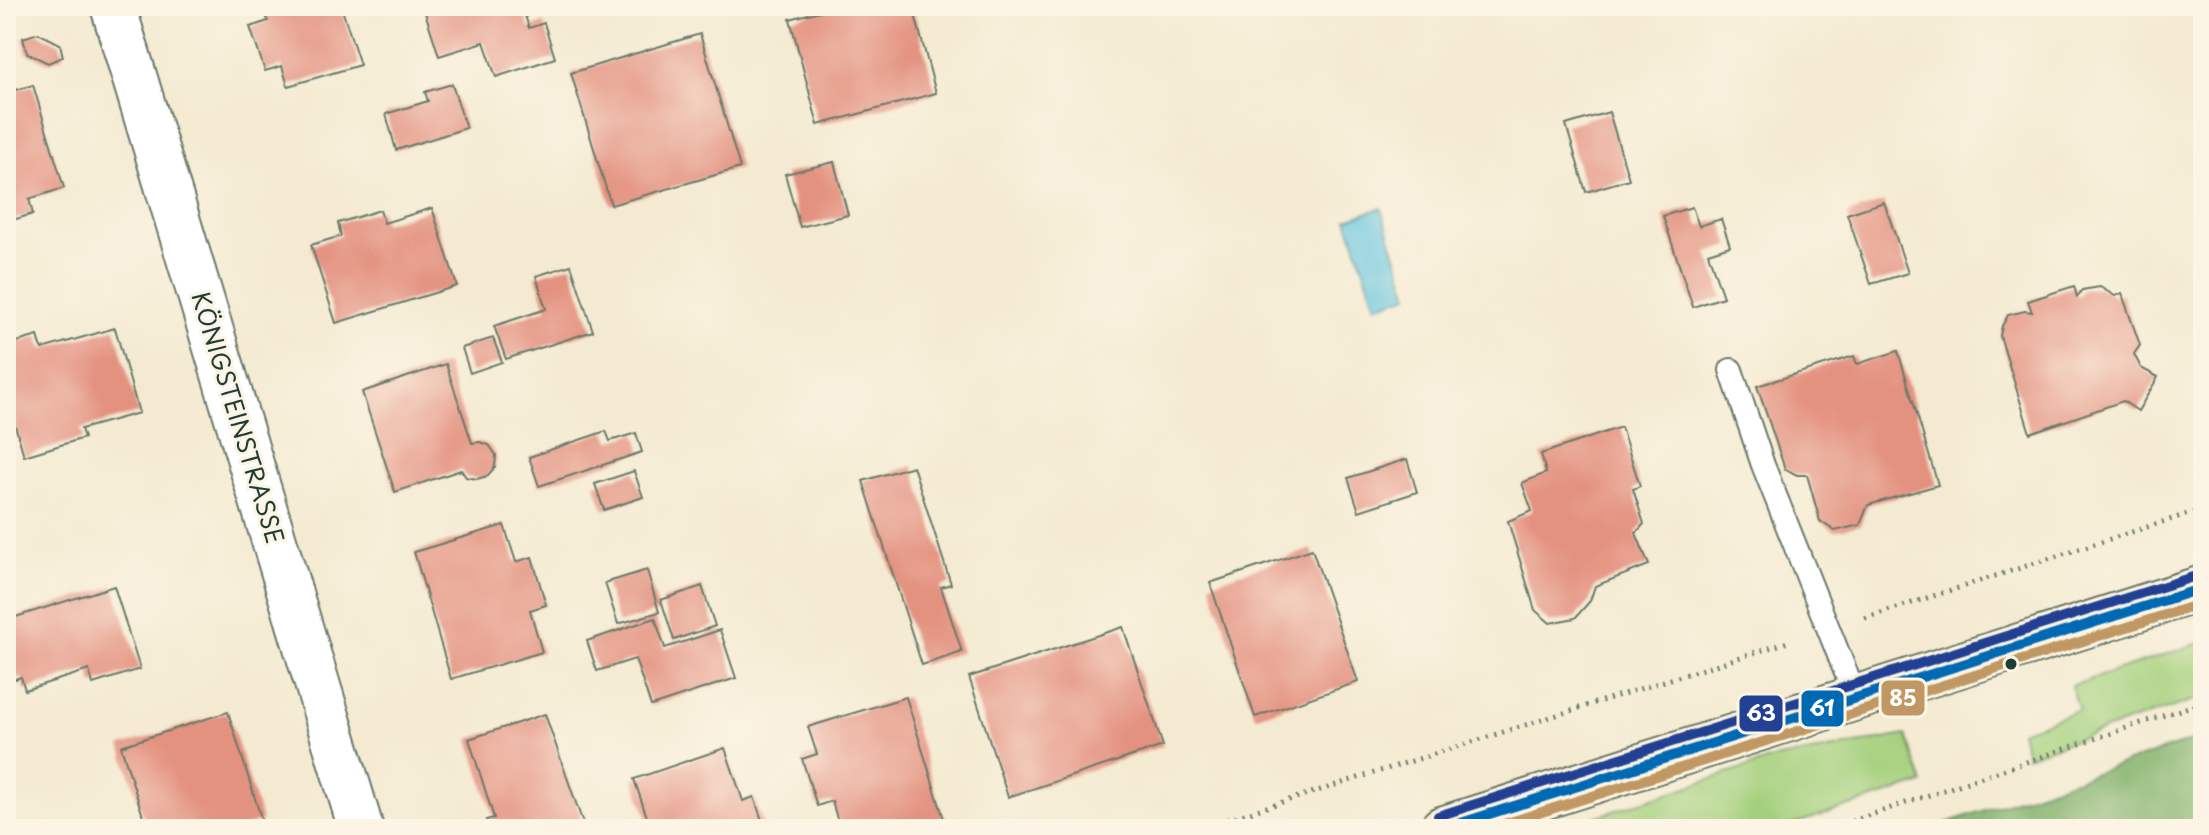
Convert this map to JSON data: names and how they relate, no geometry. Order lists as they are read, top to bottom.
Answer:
{
  "streets": {
    "street": ["KÖNIGSTEINSTRASSE"]
  },
  "lines": ["transit line 63", "transit line 61", "transit line 85"]
}
